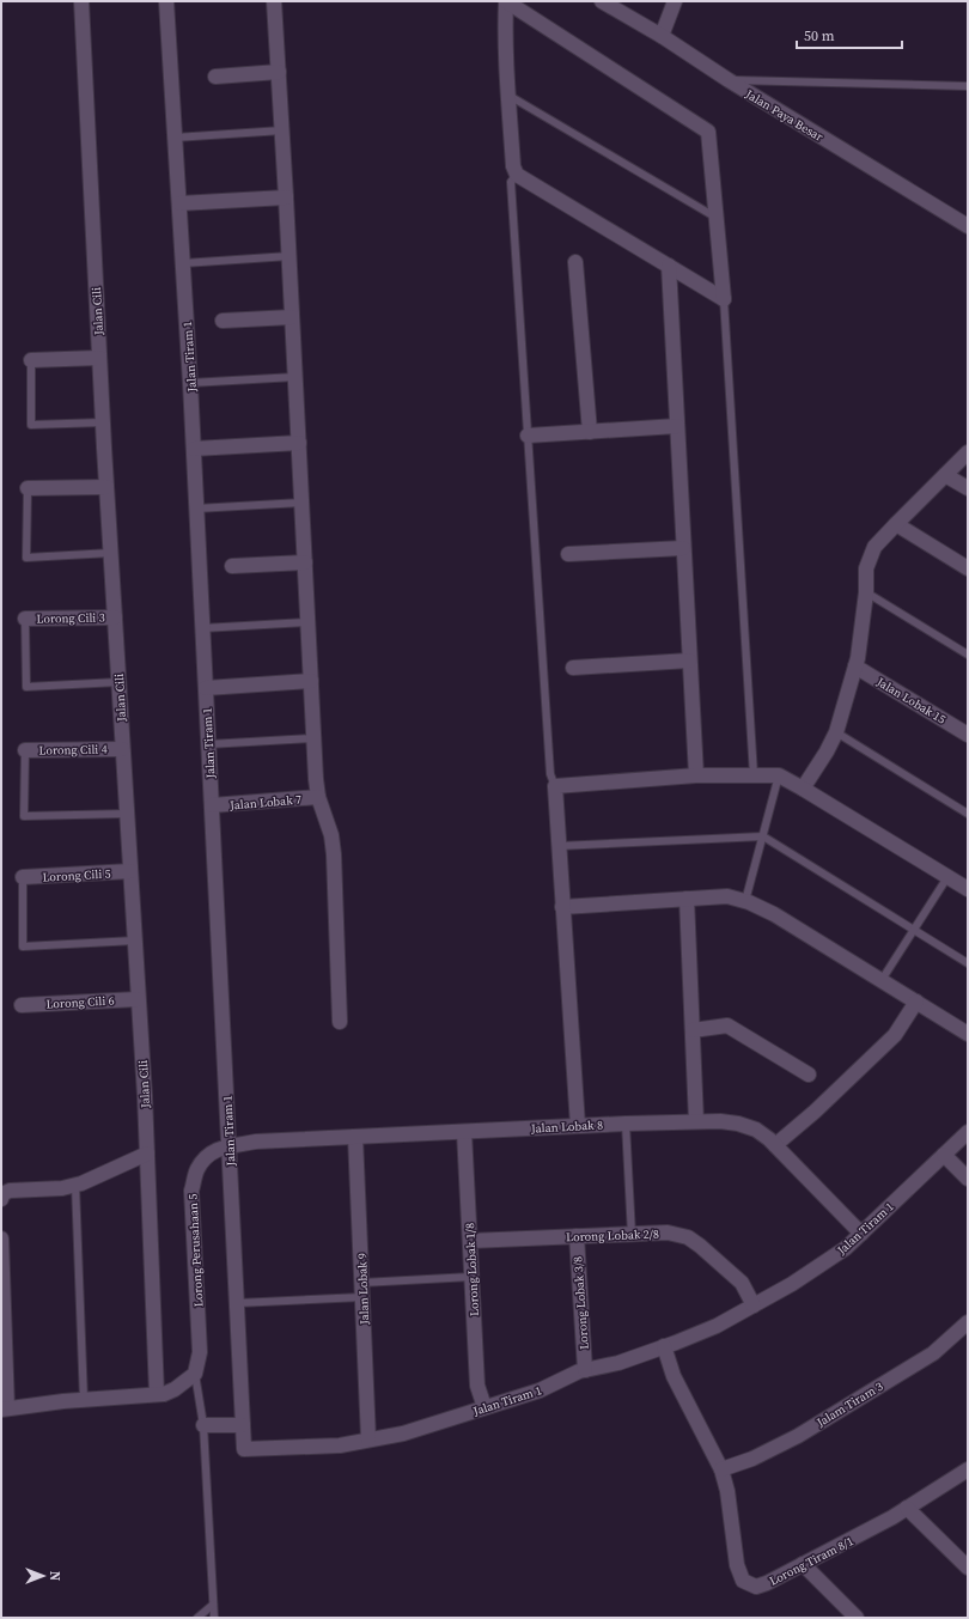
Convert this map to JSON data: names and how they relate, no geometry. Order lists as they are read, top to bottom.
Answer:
{
  "streets": {
    "street": [
      "Jalan Paya Besar",
      "Jalan Cili",
      "Jalan Tiram 1",
      "Lorong Cili 3",
      "Jalan Lobak 15",
      "Lorong Cili 4",
      "Jalan Lobak 7",
      "Lorong Cili 5",
      "Lorong Cili 6",
      "Jalan Lobak 8",
      "Lorong Lobak 2/8",
      "Lorong Perusahaan 5",
      "Lorong Lobak 1/8",
      "Jalan Lobak 9",
      "Lorong Lobak 3/8",
      "Jalam Tiram 3",
      "Lorong Tiram 8/1"
    ]
  },
  "crossings": [
    ["Jalan Cili", "Lorong Cili 3"],
    ["Jalan Cili", "Lorong Cili 4"],
    ["Jalan Cili", "Lorong Cili 5"],
    ["Jalan Cili", "Lorong Cili 6"],
    ["Jalan Tiram 1", "Jalan Lobak 7"],
    ["Jalan Tiram 1", "Jalan Lobak 8"],
    ["Jalan Tiram 1", "Lorong Lobak 2/8"],
    ["Jalan Tiram 1", "Lorong Perusahaan 5"],
    ["Jalan Tiram 1", "Lorong Lobak 1/8"],
    ["Jalan Tiram 1", "Jalan Lobak 9"],
    ["Jalan Tiram 1", "Lorong Lobak 3/8"],
    ["Jalan Tiram 1", "Lorong Tiram 8/1"],
    ["Jalan Lobak 8", "Lorong Perusahaan 5"],
    ["Jalan Lobak 8", "Lorong Lobak 1/8"],
    ["Jalan Lobak 8", "Jalan Lobak 9"],
    ["Lorong Lobak 2/8", "Lorong Lobak 1/8"],
    ["Lorong Lobak 2/8", "Lorong Lobak 3/8"],
    ["Jalam Tiram 3", "Lorong Tiram 8/1"]
  ],
  "scale_bar": "50 m",
  "north": "right"
}
